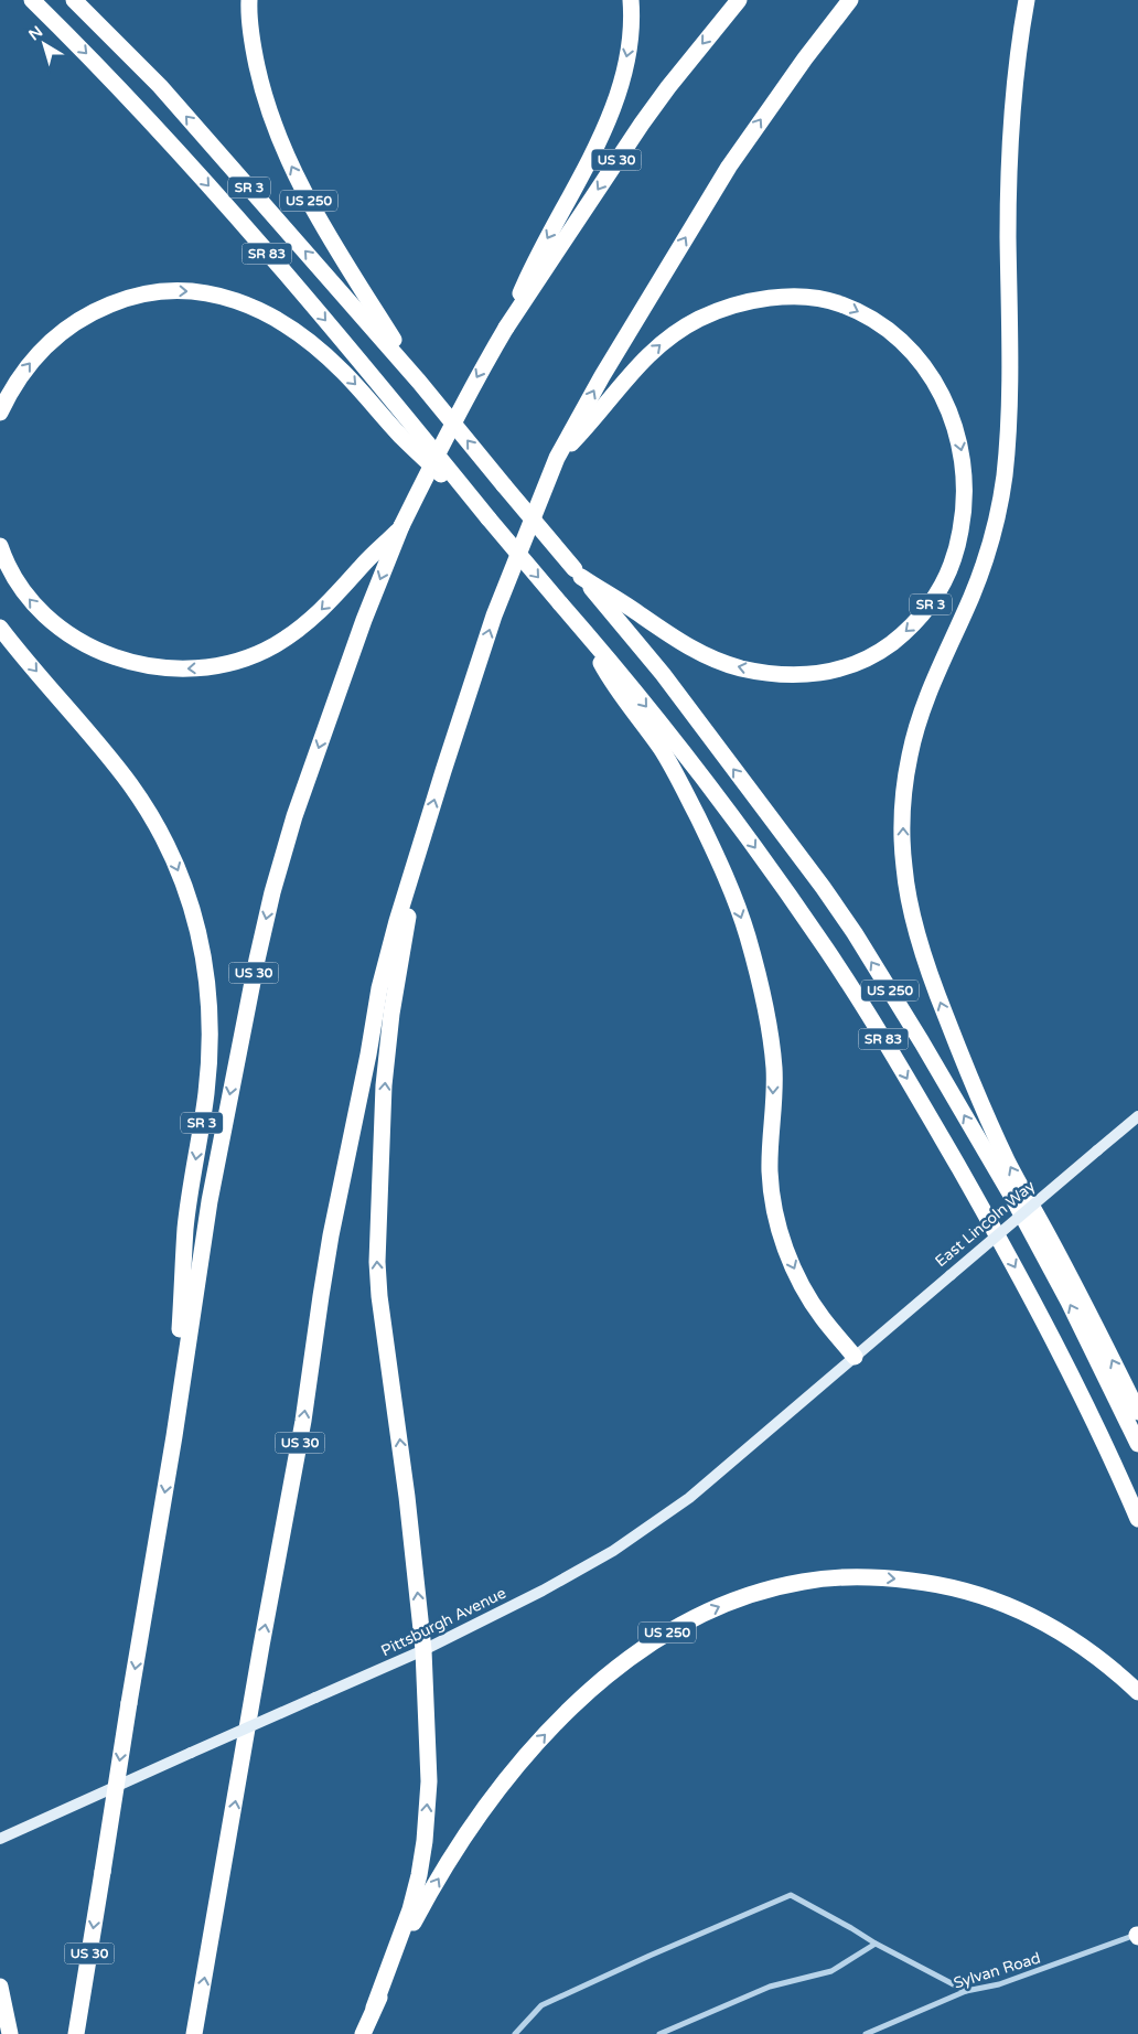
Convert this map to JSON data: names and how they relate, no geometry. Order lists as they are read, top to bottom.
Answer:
{
  "streets": {
    "highway": [
      "US 30",
      "SR 3",
      "US 250",
      "SR 83"
    ],
    "main road": ["East Lincoln Way", "Pittsburgh Avenue"],
    "street": ["Sylvan Road"]
  },
  "crossings": [
    ["US 30", "SR 3"],
    ["SR 3", "US 250"],
    ["East Lincoln Way", "Pittsburgh Avenue"]
  ],
  "north": "top left"
}
